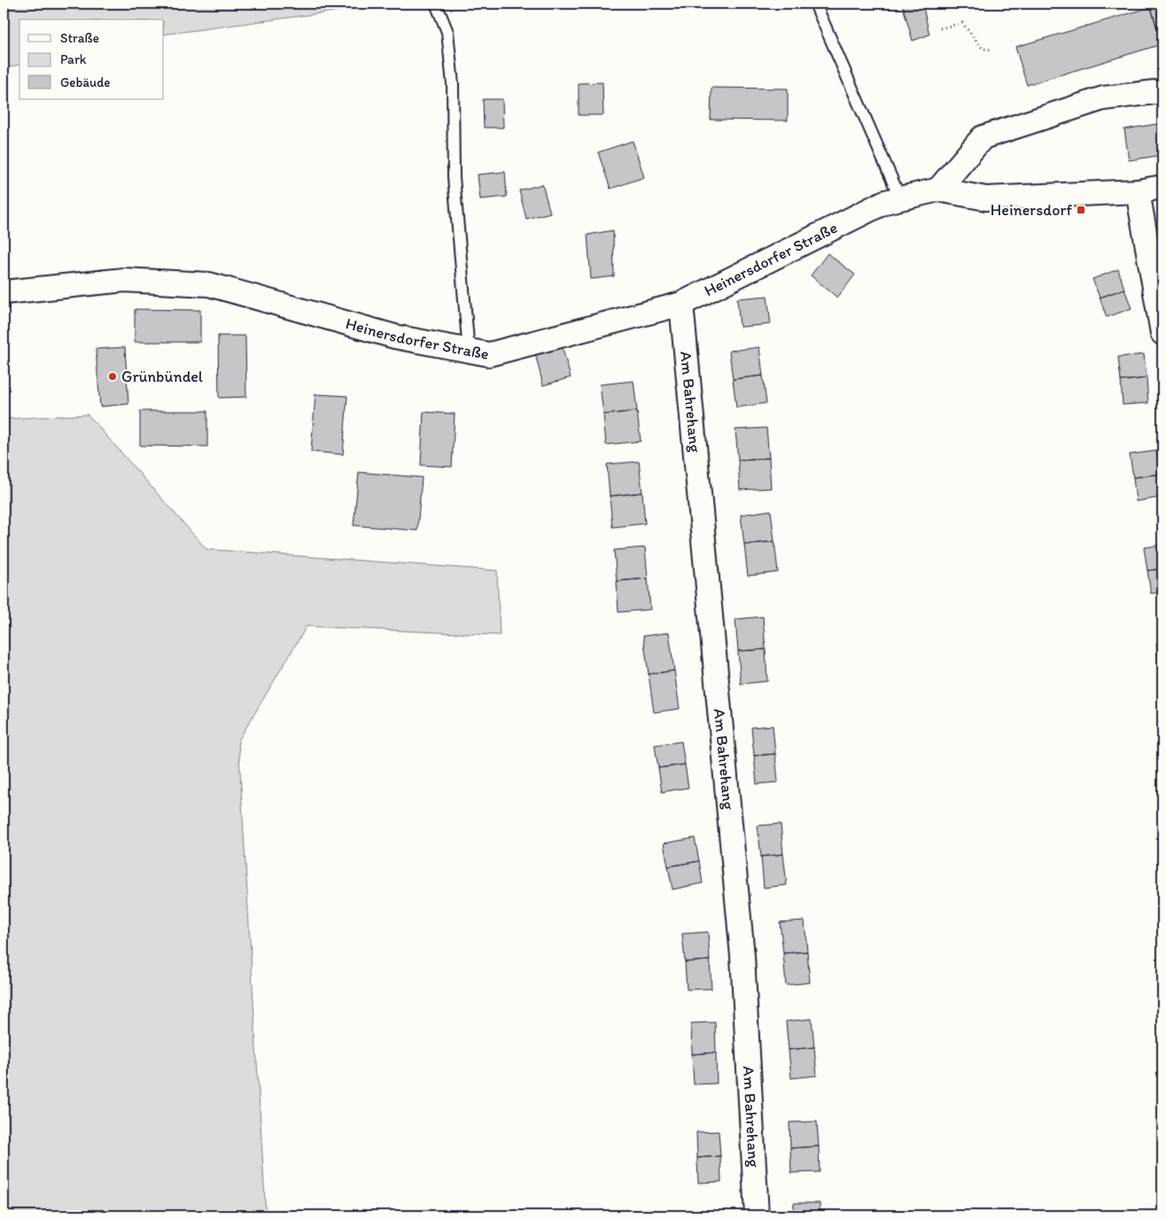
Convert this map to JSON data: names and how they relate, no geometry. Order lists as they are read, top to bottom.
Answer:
{
  "streets": {
    "street": ["Heinersdorfer Straße", "Am Bahrehang"]
  },
  "crossings": [
    ["Heinersdorfer Straße", "Am Bahrehang"]
  ],
  "places": {
    "transit": ["Heinersdorf"],
    "other": ["Grünbündel"]
  },
  "legend": ["Straße", "Park", "Gebäude"]
}
